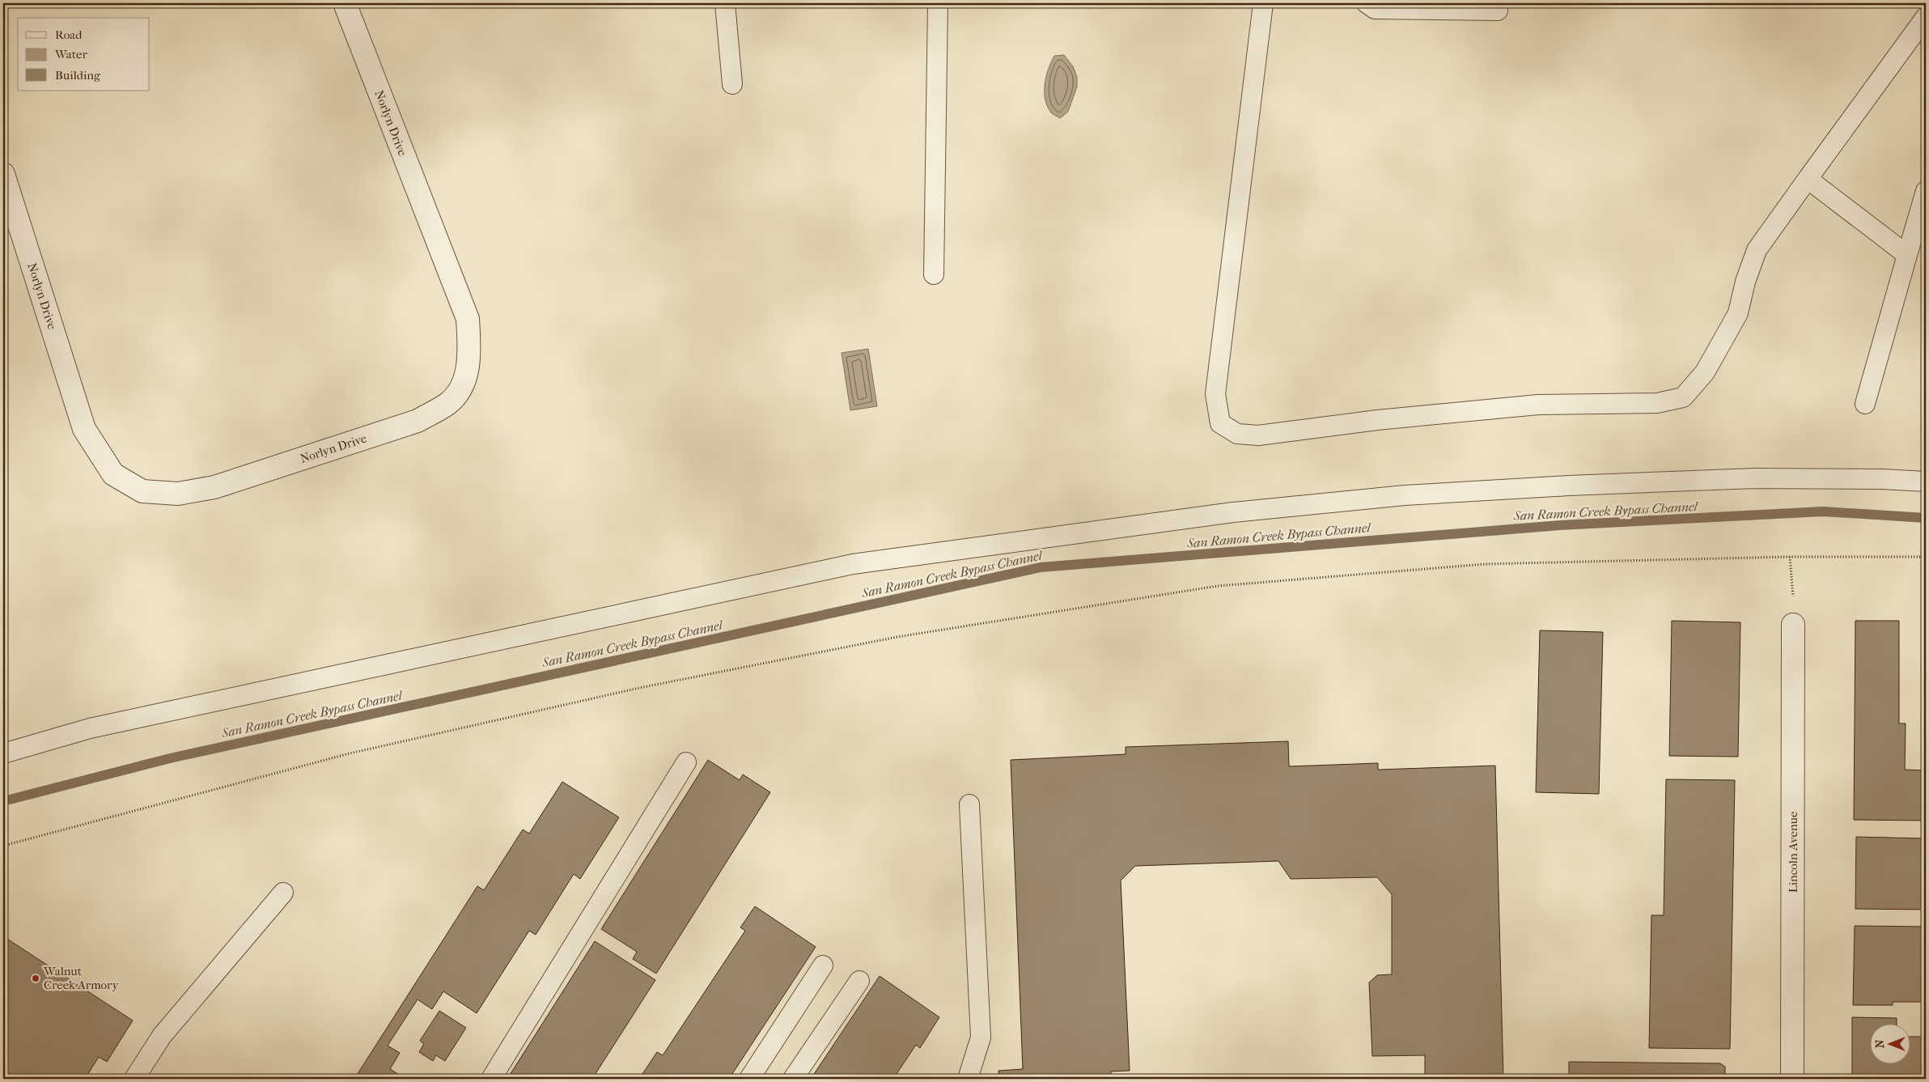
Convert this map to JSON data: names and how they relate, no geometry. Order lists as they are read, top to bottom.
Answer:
{
  "streets": {
    "street": ["Norlyn Drive", "Lincoln Avenue"]
  },
  "water": ["San Ramon Creek Bypass Channel"],
  "places": ["Walnut Creek Armory"],
  "legend": ["Road", "Water", "Building"],
  "north": "left"
}
